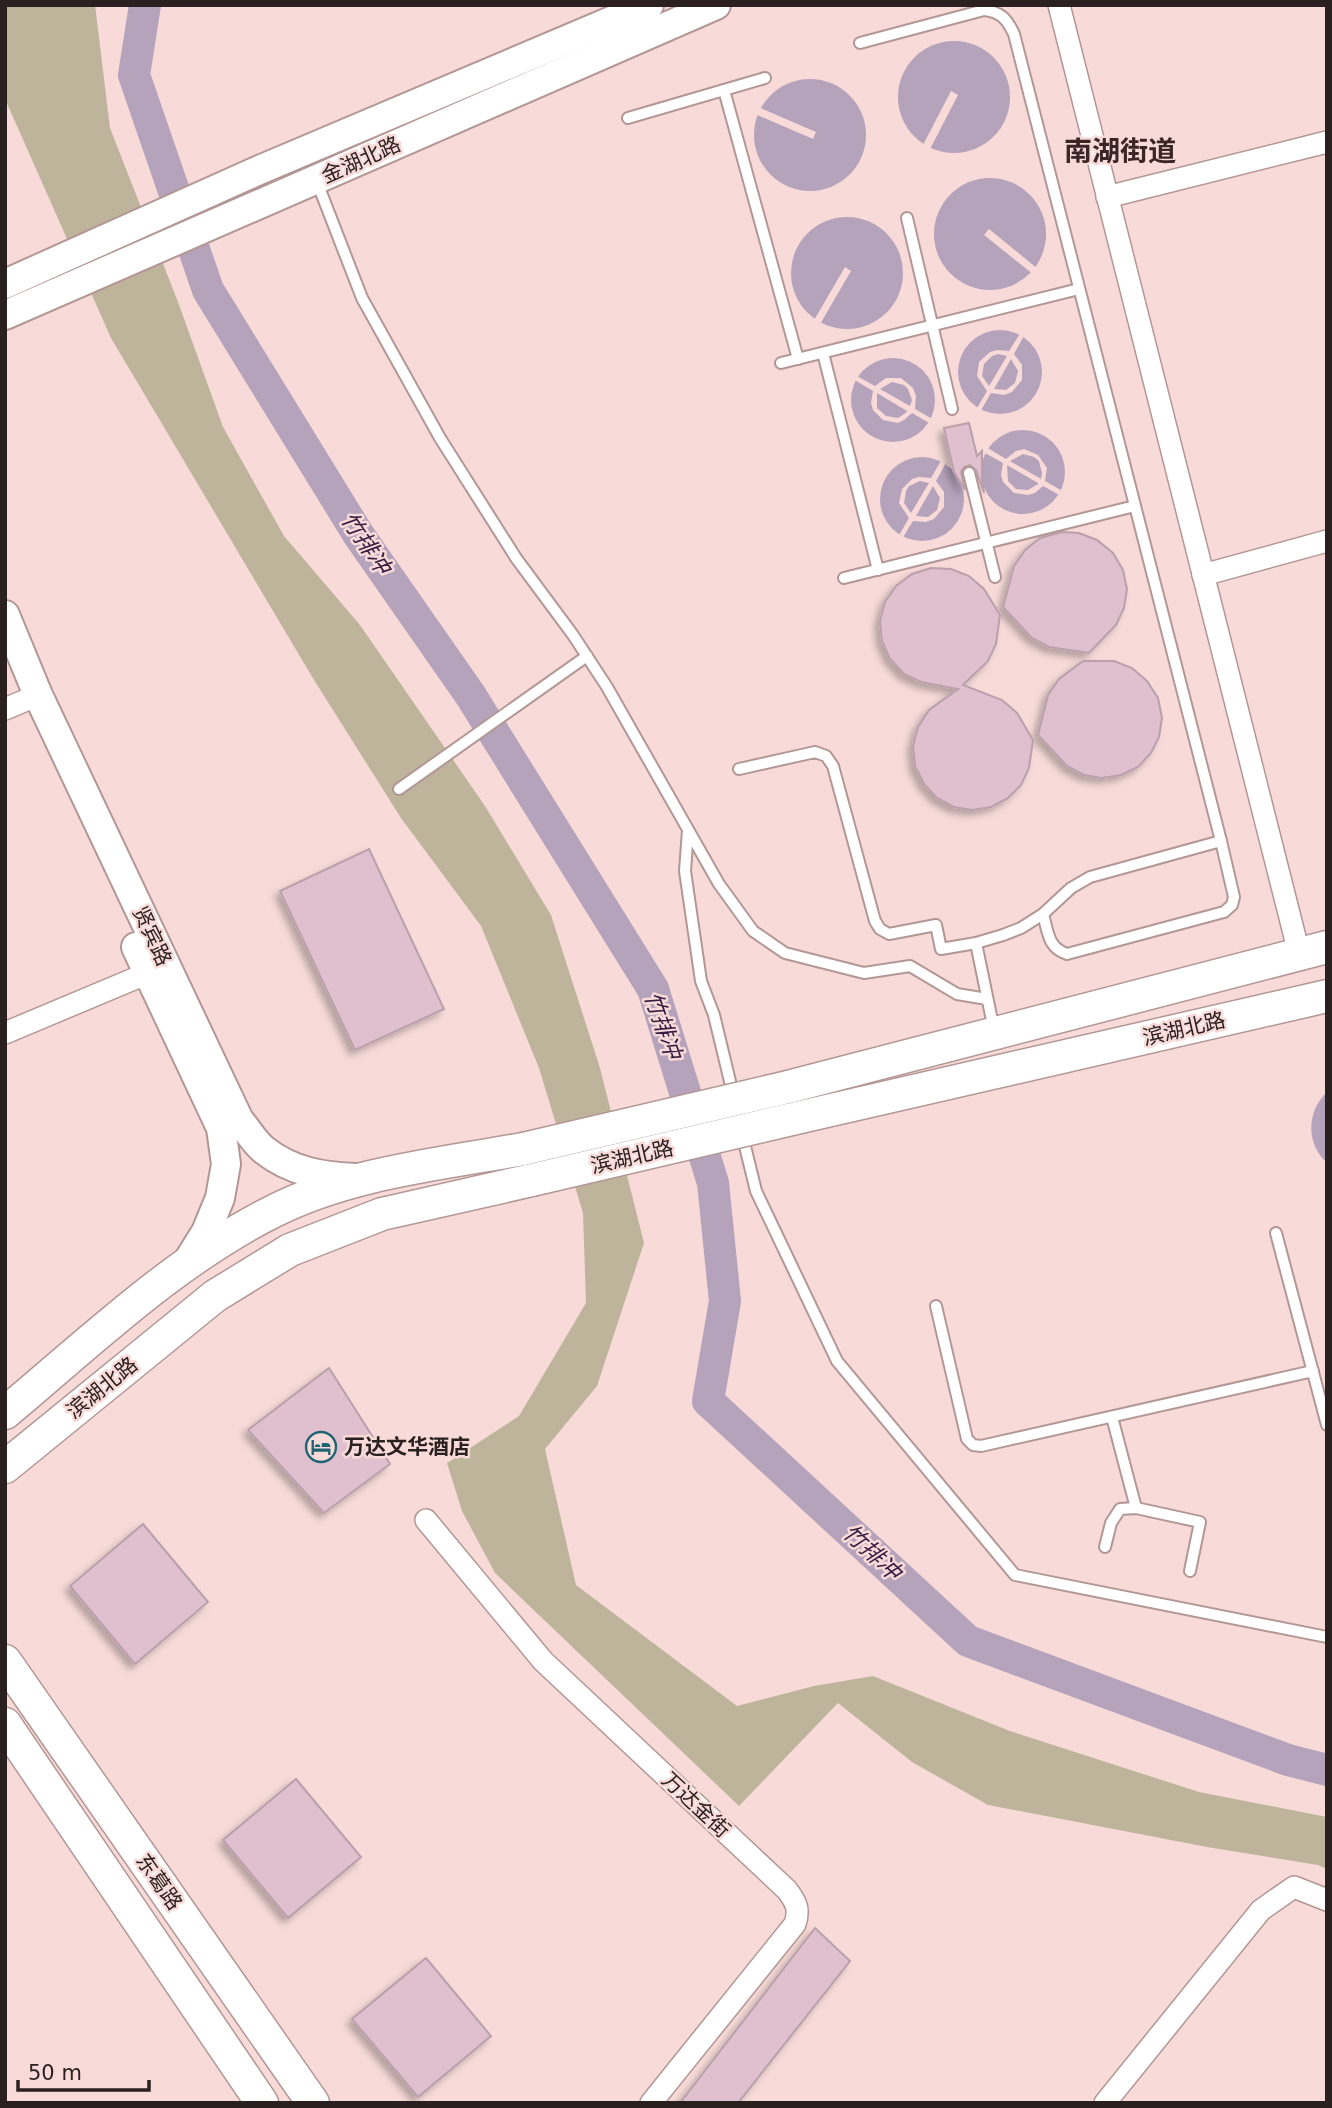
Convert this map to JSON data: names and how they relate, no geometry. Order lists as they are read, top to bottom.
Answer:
{
  "streets": {
    "main road": [
      "金湖北路",
      "贤宾路",
      "滨湖北路",
      "东葛路"
    ],
    "street": ["万达金街"]
  },
  "crossings": [
    ["贤宾路", "滨湖北路"]
  ],
  "districts": ["南湖街道"],
  "water": ["竹排冲"],
  "places": {
    "hotel": ["万达文华酒店"]
  },
  "scale_bar": "50 m"
}
